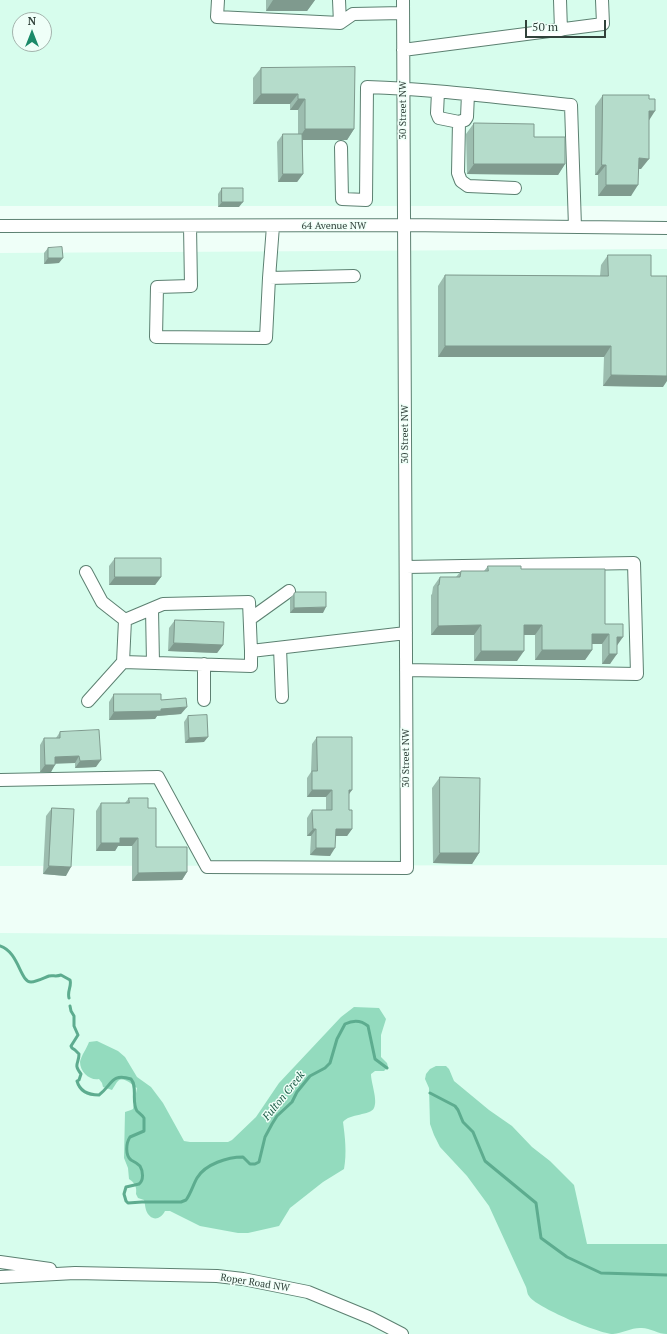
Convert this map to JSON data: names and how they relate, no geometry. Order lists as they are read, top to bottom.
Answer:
{
  "streets": {
    "street": ["30 Street NW", "64 Avenue NW", "Roper Road NW"]
  },
  "crossings": [
    ["30 Street NW", "64 Avenue NW"]
  ],
  "water": ["Fulton Creek"],
  "scale_bar": "50 m",
  "north": "top"
}
